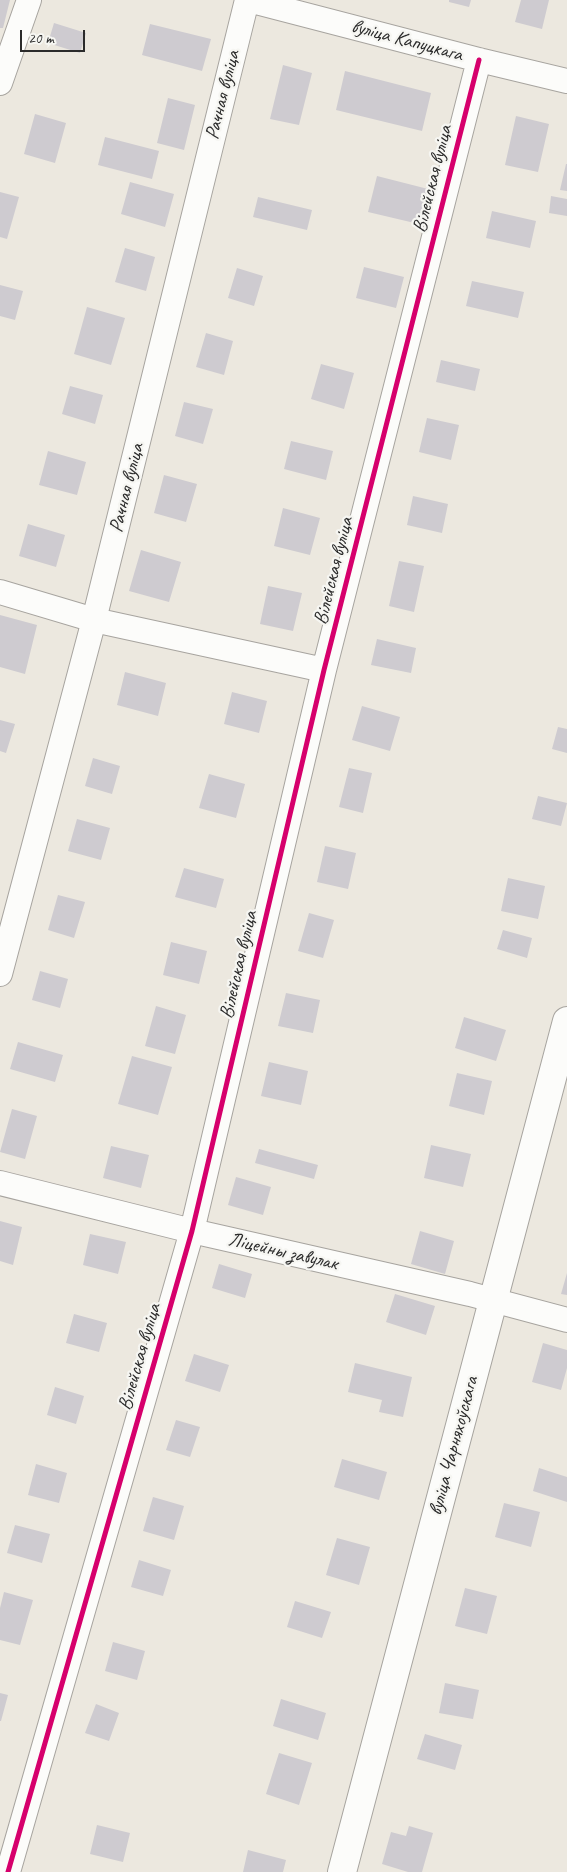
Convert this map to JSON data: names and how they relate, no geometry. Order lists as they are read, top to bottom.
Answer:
{
  "streets": {
    "main road": ["вуліца Чарняхоўскага"],
    "street": [
      "вуліца Капуцкага",
      "Рачная вуліца",
      "Вілейская вуліца",
      "Ліцейны завулак"
    ]
  },
  "crossings": [
    ["вуліца Капуцкага", "Рачная вуліца"],
    ["вуліца Капуцкага", "Вілейская вуліца"],
    ["Вілейская вуліца", "Ліцейны завулак"],
    ["Ліцейны завулак", "вуліца Чарняхоўскага"]
  ],
  "scale_bar": "20 m"
}
